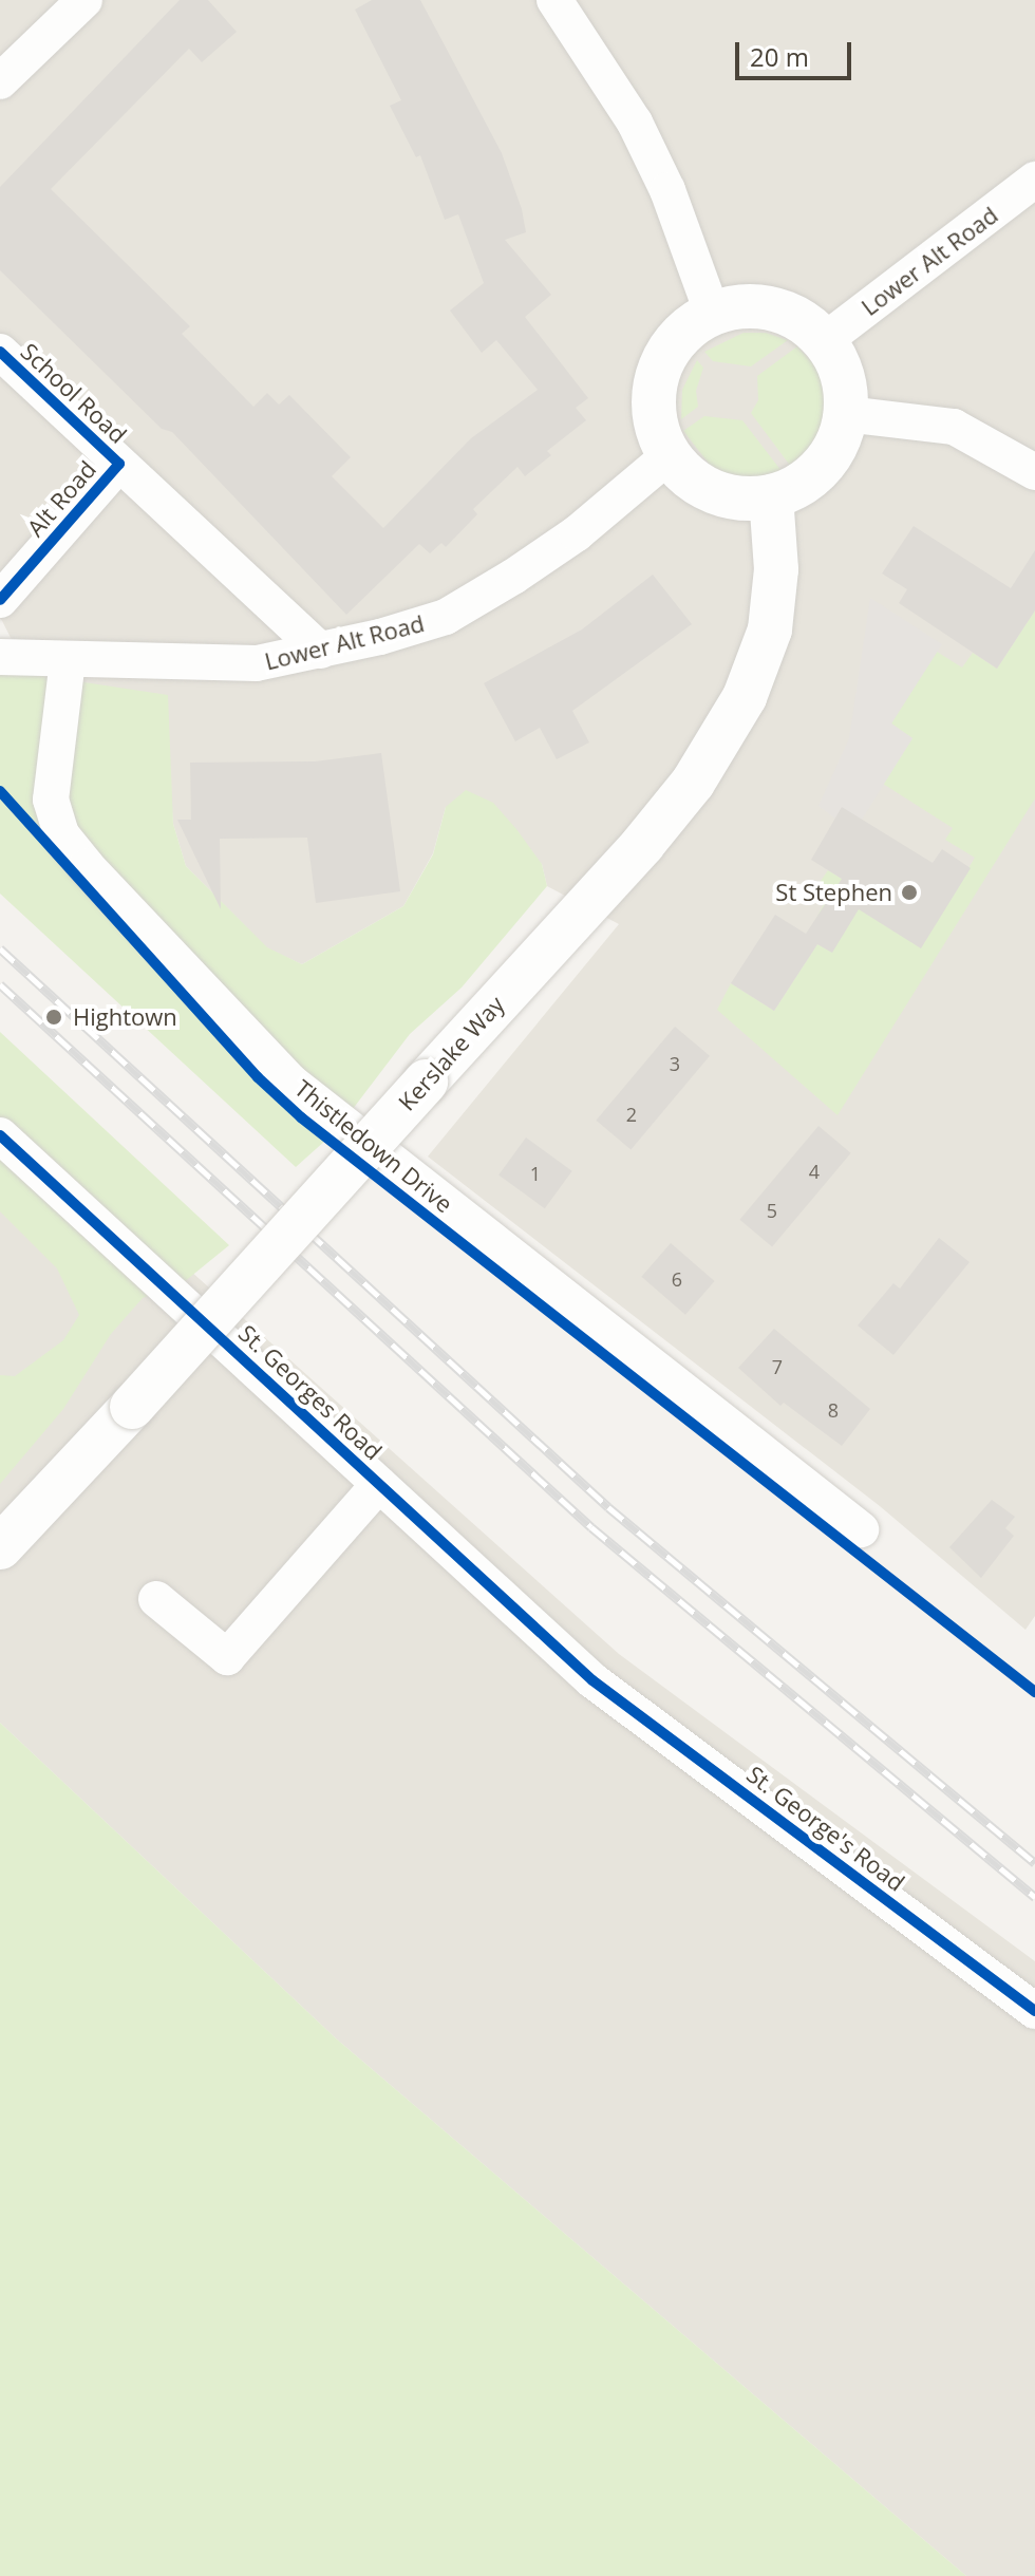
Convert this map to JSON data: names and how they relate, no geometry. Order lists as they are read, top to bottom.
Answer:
{
  "streets": {
    "street": [
      "Lower Alt Road",
      "School Road",
      "Alt Road",
      "Kerslake Way",
      "Thistledown Drive",
      "St. Georges Road",
      "St. George's Road"
    ]
  },
  "crossings": [
    ["Lower Alt Road", "School Road"],
    ["Lower Alt Road", "Kerslake Way"],
    ["Lower Alt Road", "Thistledown Drive"],
    ["School Road", "Alt Road"],
    ["St. Georges Road", "St. George's Road"]
  ],
  "places": ["St Stephen", "Hightown"],
  "house_numbers": [
    "3",
    "2",
    "4",
    "1",
    "5",
    "6",
    "7",
    "8"
  ],
  "scale_bar": "20 m"
}
